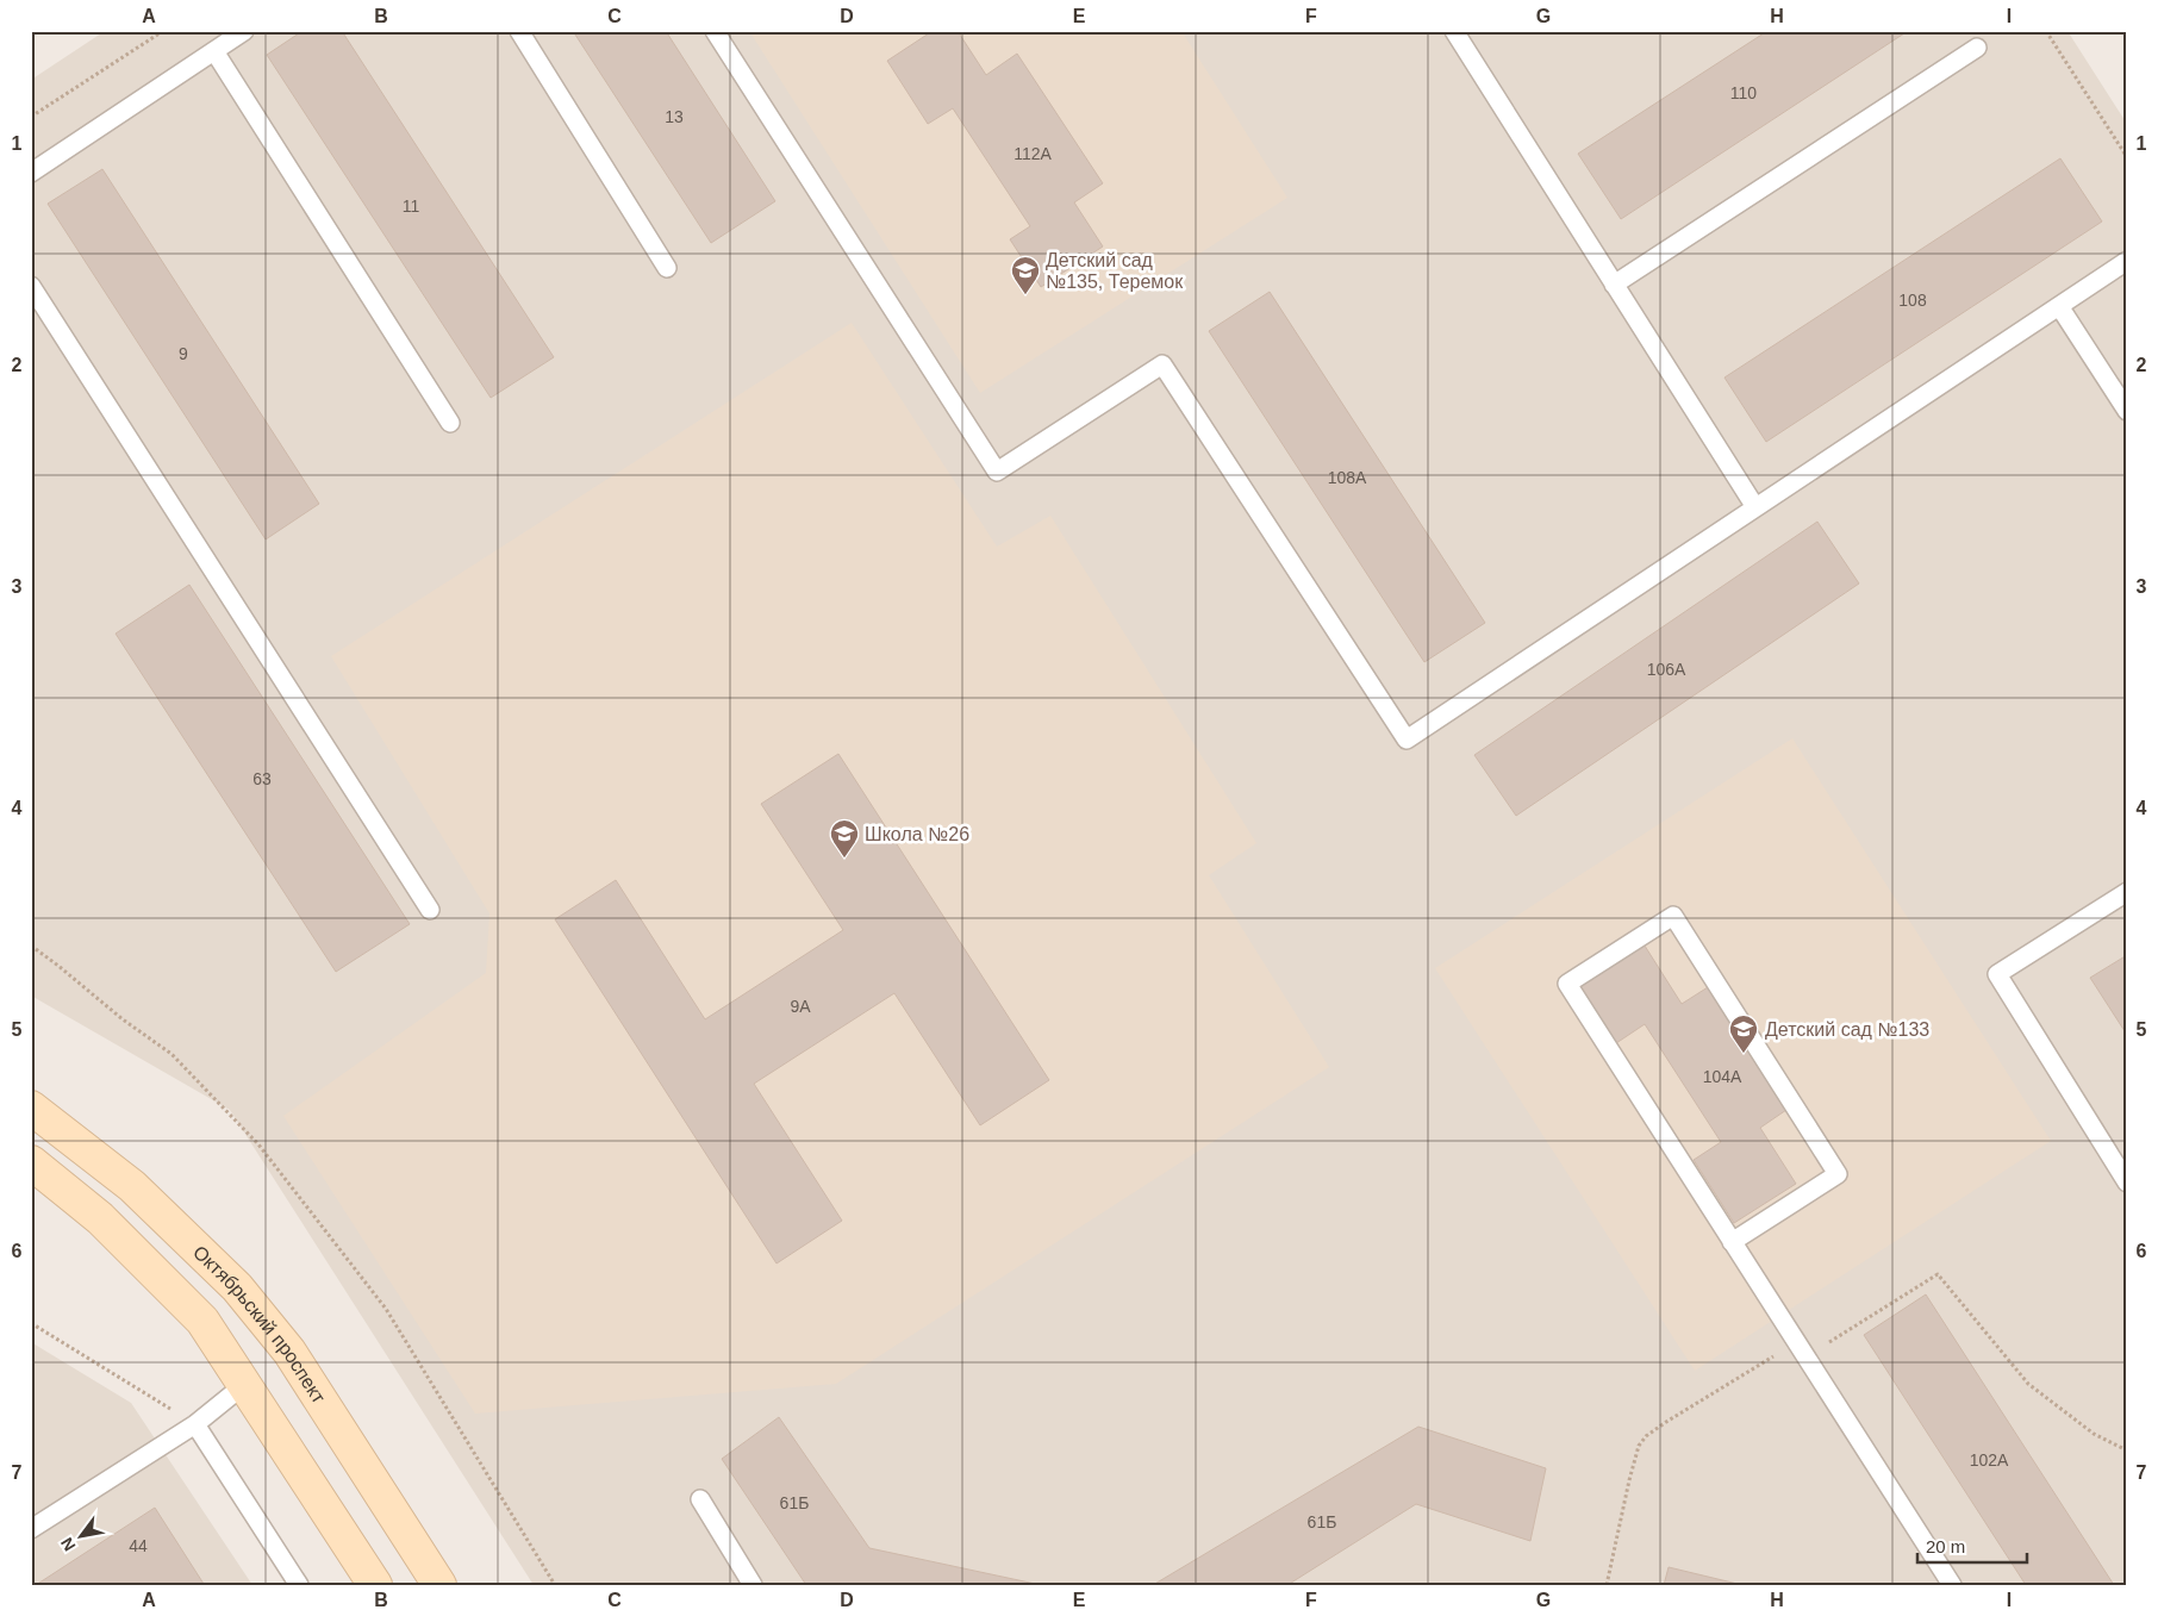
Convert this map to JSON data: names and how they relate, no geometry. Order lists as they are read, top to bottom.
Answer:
{
  "streets": {
    "main road": ["Октябрьский проспект"]
  },
  "places": {
    "school or university": ["Детский сад №135, Теремок", "Школа №26", "Детский сад №133"]
  },
  "house_numbers": [
    "110",
    "13",
    "112А",
    "11",
    "108",
    "9",
    "108А",
    "106А",
    "63",
    "9А",
    "104А",
    "102А",
    "61Б",
    "61Б",
    "44"
  ],
  "scale_bar": "20 m",
  "north": "bottom left",
  "grid": {
    "columns": [
      "A",
      "B",
      "C",
      "D",
      "E",
      "F",
      "G",
      "H",
      "I"
    ],
    "rows": [
      "1",
      "2",
      "3",
      "4",
      "5",
      "6",
      "7"
    ]
  }
}
